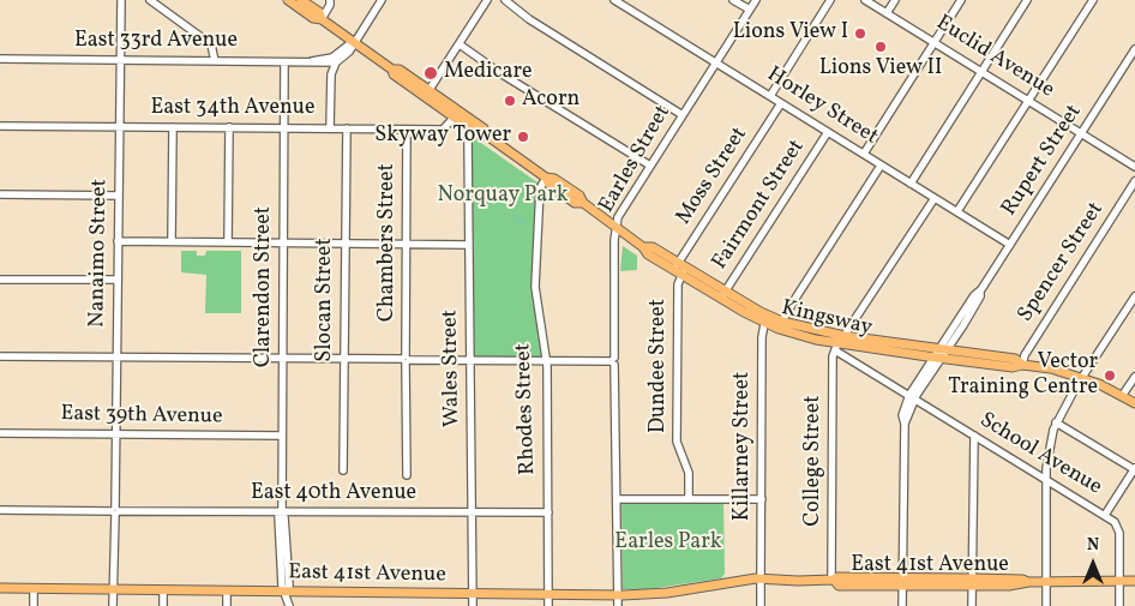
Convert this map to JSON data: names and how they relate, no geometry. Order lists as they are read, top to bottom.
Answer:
{
  "streets": {
    "main road": ["Kingsway", "East 41st Avenue"],
    "street": [
      "East 33rd Avenue",
      "Euclid Avenue",
      "Horley Street",
      "East 34th Avenue",
      "Earles Street",
      "Rupert Street",
      "Moss Street",
      "Fairmont Street",
      "Chambers Street",
      "Nanaimo Street",
      "Spencer Street",
      "Clarendon Street",
      "Slocan Street",
      "Dundee Street",
      "Wales Street",
      "Rhodes Street",
      "East 39th Avenue",
      "Killarney Street",
      "School Avenue",
      "College Street",
      "East 40th Avenue"
    ]
  },
  "crossings": [
    ["East 33rd Avenue", "Nanaimo Street"],
    ["East 33rd Avenue", "Clarendon Street"],
    ["Euclid Avenue", "Rupert Street"],
    ["Horley Street", "Earles Street"],
    ["Horley Street", "Rupert Street"],
    ["Horley Street", "Moss Street"],
    ["Horley Street", "Fairmont Street"],
    ["East 34th Avenue", "Chambers Street"],
    ["East 34th Avenue", "Nanaimo Street"],
    ["East 34th Avenue", "Clarendon Street"],
    ["East 34th Avenue", "Slocan Street"],
    ["East 34th Avenue", "Kingsway"],
    ["Earles Street", "Kingsway"],
    ["Earles Street", "East 41st Avenue"],
    ["Rupert Street", "Kingsway"],
    ["Rupert Street", "School Avenue"],
    ["Rupert Street", "East 41st Avenue"],
    ["Moss Street", "Kingsway"],
    ["Moss Street", "Dundee Street"],
    ["Fairmont Street", "Kingsway"],
    ["Nanaimo Street", "East 39th Avenue"],
    ["Nanaimo Street", "East 40th Avenue"],
    ["Nanaimo Street", "East 41st Avenue"],
    ["Spencer Street", "Kingsway"],
    ["Clarendon Street", "East 39th Avenue"],
    ["Clarendon Street", "East 40th Avenue"],
    ["Clarendon Street", "East 41st Avenue"],
    ["Kingsway", "Dundee Street"],
    ["Kingsway", "Wales Street"],
    ["Kingsway", "Rhodes Street"],
    ["Kingsway", "Killarney Street"],
    ["Kingsway", "School Avenue"],
    ["Kingsway", "College Street"],
    ["Wales Street", "East 40th Avenue"],
    ["Wales Street", "East 41st Avenue"],
    ["Rhodes Street", "East 40th Avenue"],
    ["Rhodes Street", "East 41st Avenue"],
    ["Killarney Street", "East 41st Avenue"],
    ["School Avenue", "College Street"],
    ["College Street", "East 41st Avenue"]
  ],
  "parks": ["Norquay Park", "Earles Park"],
  "places": [
    "Lions View I",
    "Lions View II",
    "Medicare",
    "Acorn",
    "Skyway Tower",
    "Vector Training Centre"
  ],
  "north": "top"
}
